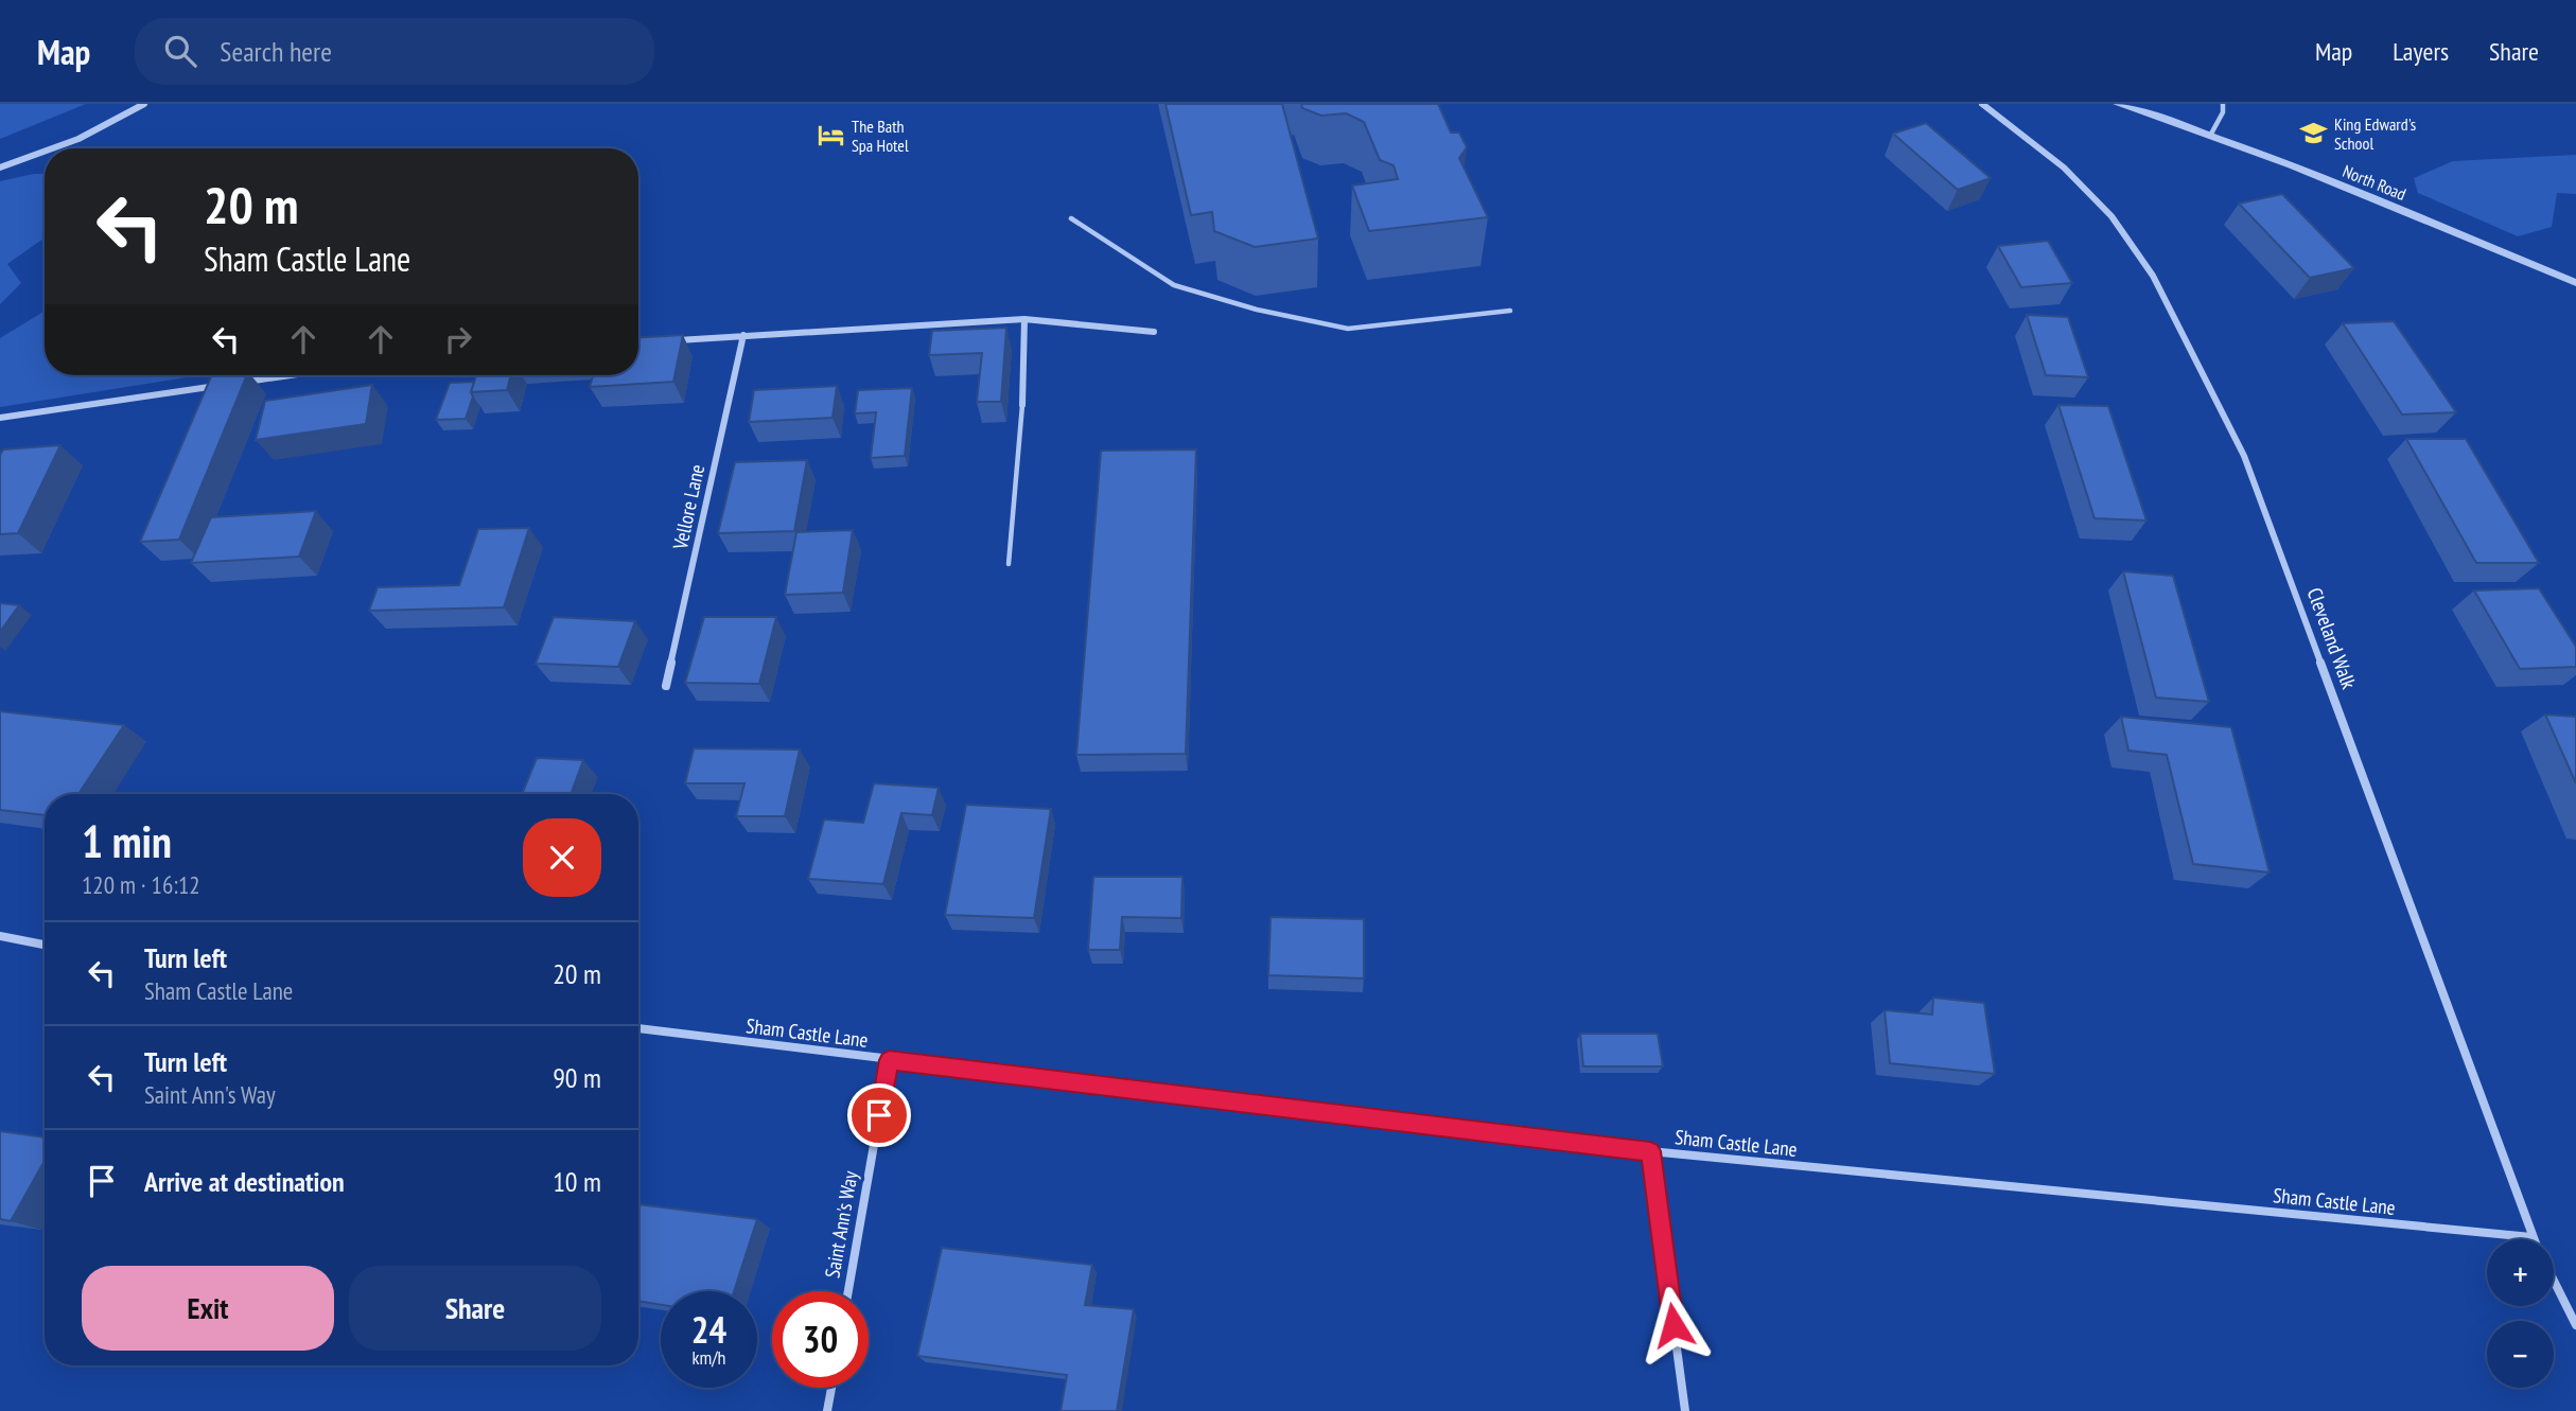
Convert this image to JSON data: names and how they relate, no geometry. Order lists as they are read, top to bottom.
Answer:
{
  "streets": {
    "street": [
      "North Road",
      "Vellore Lane",
      "Cleveland Walk",
      "Sham Castle Lane",
      "Saint Ann's Way"
    ]
  },
  "crossings": [
    ["Cleveland Walk", "Sham Castle Lane"],
    ["Sham Castle Lane", "Saint Ann's Way"]
  ],
  "places": {
    "school or university": ["King Edward's School"],
    "hotel": ["The Bath Spa Hotel"]
  },
  "page": {
    "header": "Map",
    "search": "Search here",
    "nav": ["Map", "Layers", "Share"],
    "turn": ["20 m", "Sham Castle Lane"],
    "heading": ["1 min", "120 m · 16:12"],
    "list": [
      {
        "name": "Turn left",
        "note": "Sham Castle Lane",
        "value": "20 m"
      },
      {
        "name": "Turn left",
        "note": "Saint Ann's Way",
        "value": "90 m"
      },
      {
        "name": "Arrive at destination",
        "value": "10 m"
      }
    ],
    "map_buttons": ["+", "−"],
    "buttons": ["Exit", "Share"],
    "speed": "24 km/h",
    "limit": "30"
  }
}
